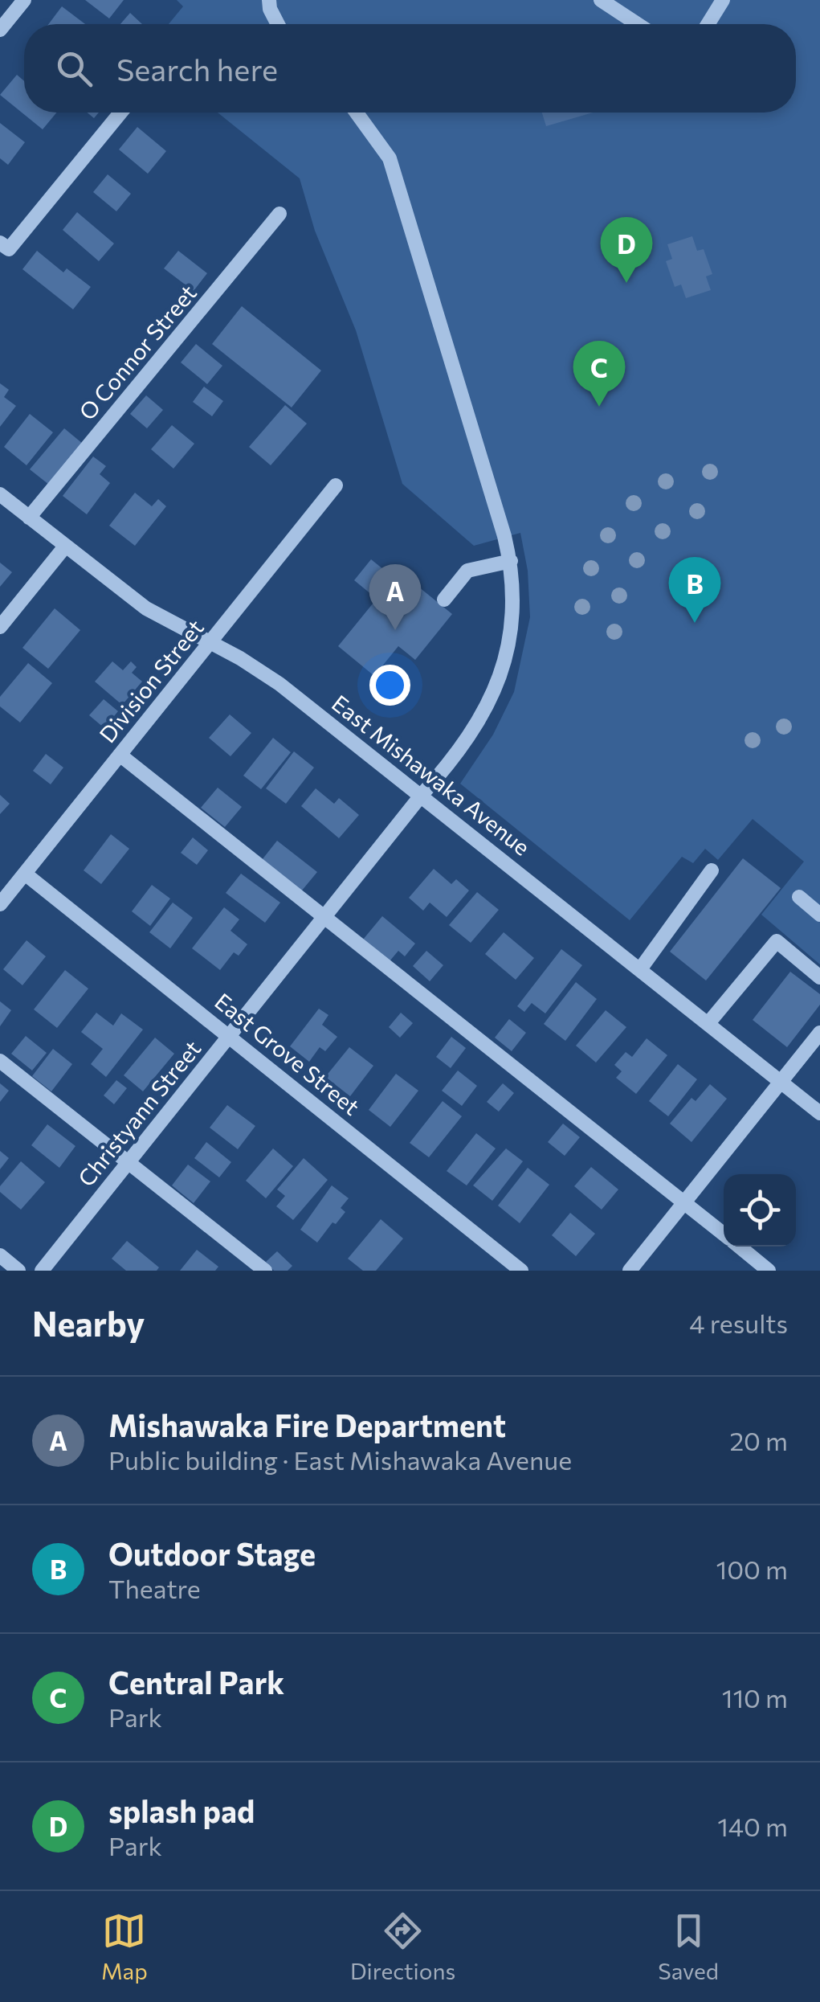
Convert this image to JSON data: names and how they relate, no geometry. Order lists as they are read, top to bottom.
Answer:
{
  "streets": {
    "street": [
      "O Connor Street",
      "Division Street",
      "East Mishawaka Avenue",
      "East Grove Street",
      "Christyann Street"
    ]
  },
  "crossings": [
    ["O Connor Street", "East Mishawaka Avenue"],
    ["Division Street", "East Mishawaka Avenue"],
    ["Division Street", "East Grove Street"],
    ["East Mishawaka Avenue", "Christyann Street"],
    ["East Grove Street", "Christyann Street"]
  ],
  "page": {
    "search": "Search here",
    "pins": [
      "D",
      "C",
      "B",
      "A"
    ],
    "heading": ["Nearby", "4 results"],
    "list": [
      {
        "mark": "A",
        "name": "Mishawaka Fire Department",
        "note": "Public building · East Mishawaka Avenue",
        "value": "20 m"
      },
      {
        "mark": "B",
        "name": "Outdoor Stage",
        "note": "Theatre",
        "value": "100 m"
      },
      {
        "mark": "C",
        "name": "Central Park",
        "note": "Park",
        "value": "110 m"
      },
      {
        "mark": "D",
        "name": "splash pad",
        "note": "Park",
        "value": "140 m"
      }
    ],
    "nav": ["Map", "Directions", "Saved"]
  }
}
